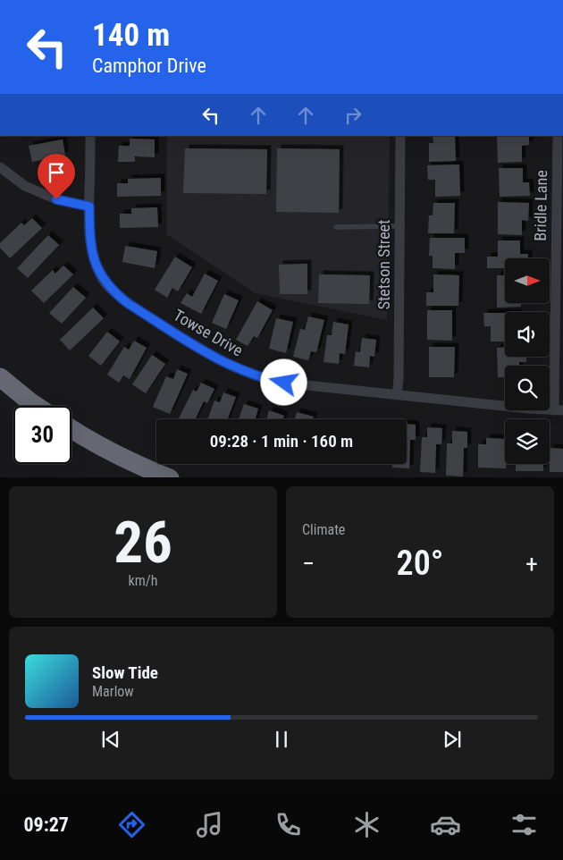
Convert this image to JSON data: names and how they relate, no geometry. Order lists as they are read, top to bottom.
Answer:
{
  "streets": {
    "street": ["Bridle Lane", "Stetson Street", "Towse Drive"]
  },
  "crossings": [
    ["Bridle Lane", "Towse Drive"],
    ["Stetson Street", "Towse Drive"]
  ],
  "north": "right",
  "page": {
    "turn": ["140 m", "Camphor Drive"],
    "limit": "30",
    "trip": "09:28 · 1 min · 160 m",
    "tile": [
      ["26", "km/h"],
      "Climate"
    ],
    "heat": ["−", "20°", "+"],
    "song": ["Slow Tide", "Marlow"],
    "tabs": "09:27"
  }
}
